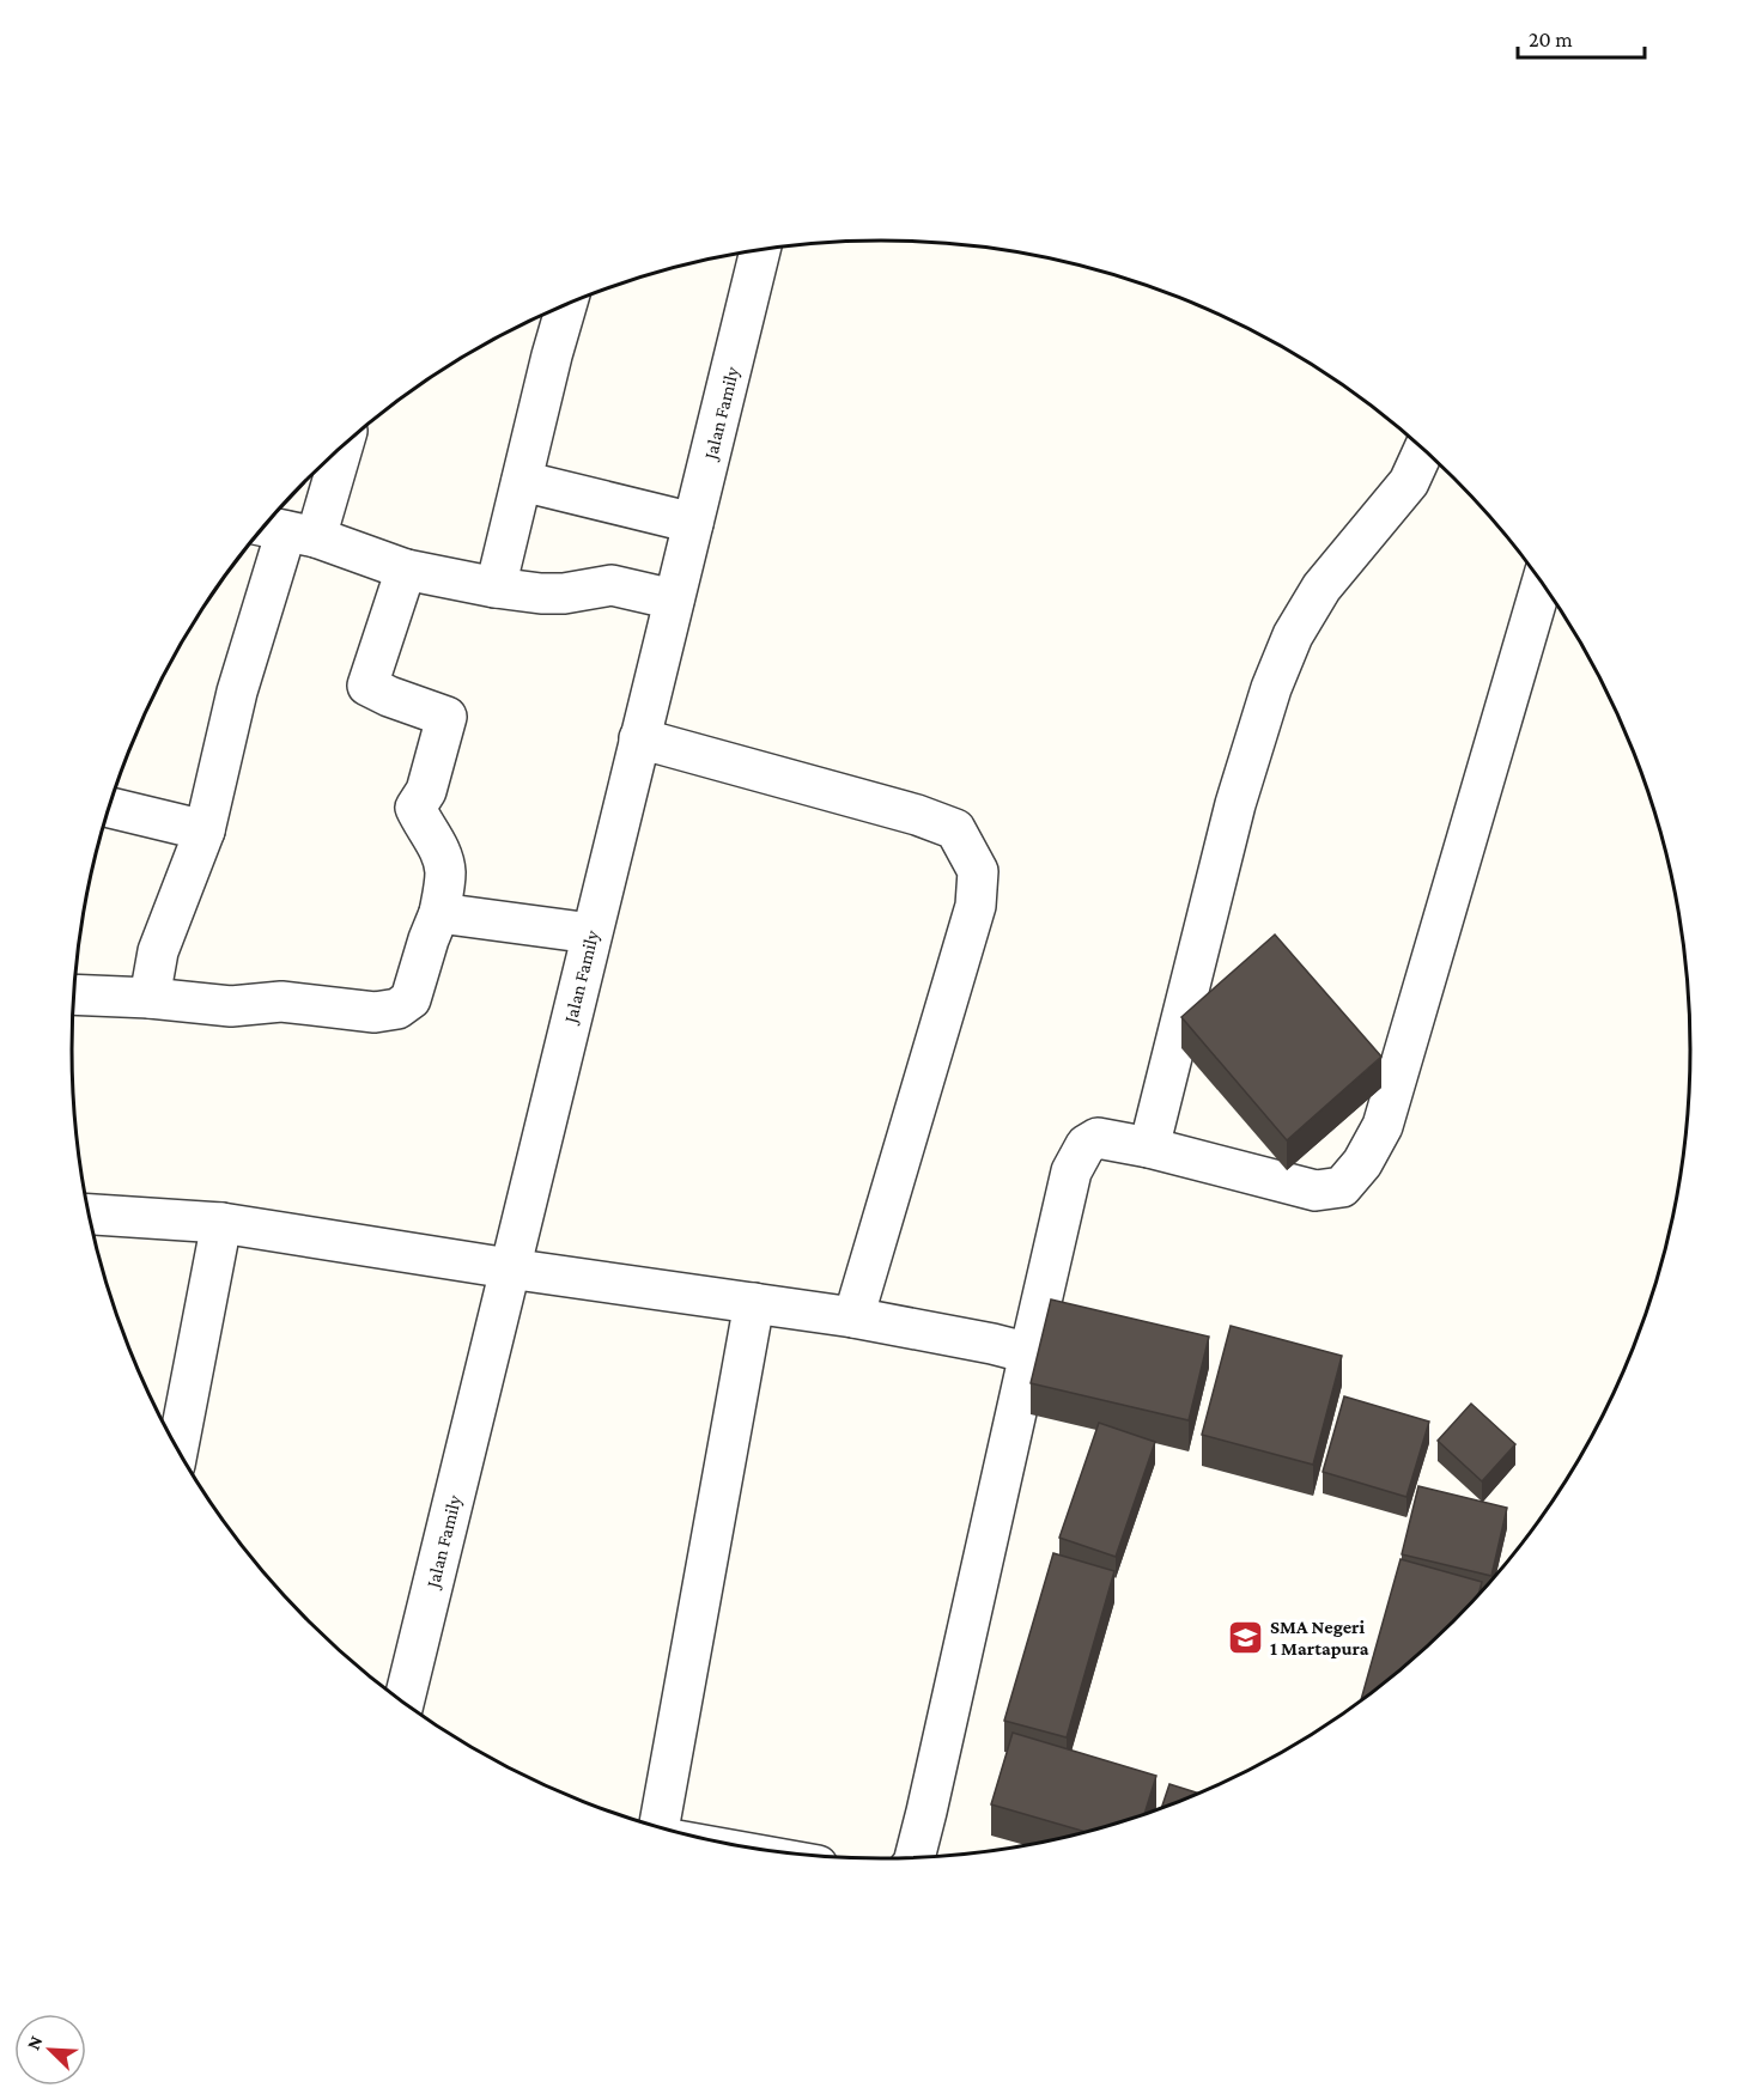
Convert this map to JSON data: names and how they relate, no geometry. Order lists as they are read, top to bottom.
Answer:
{
  "streets": {
    "street": ["Jalan Family"]
  },
  "places": {
    "school or university": ["SMA Negeri 1 Martapura"]
  },
  "scale_bar": "20 m",
  "north": "top left"
}
